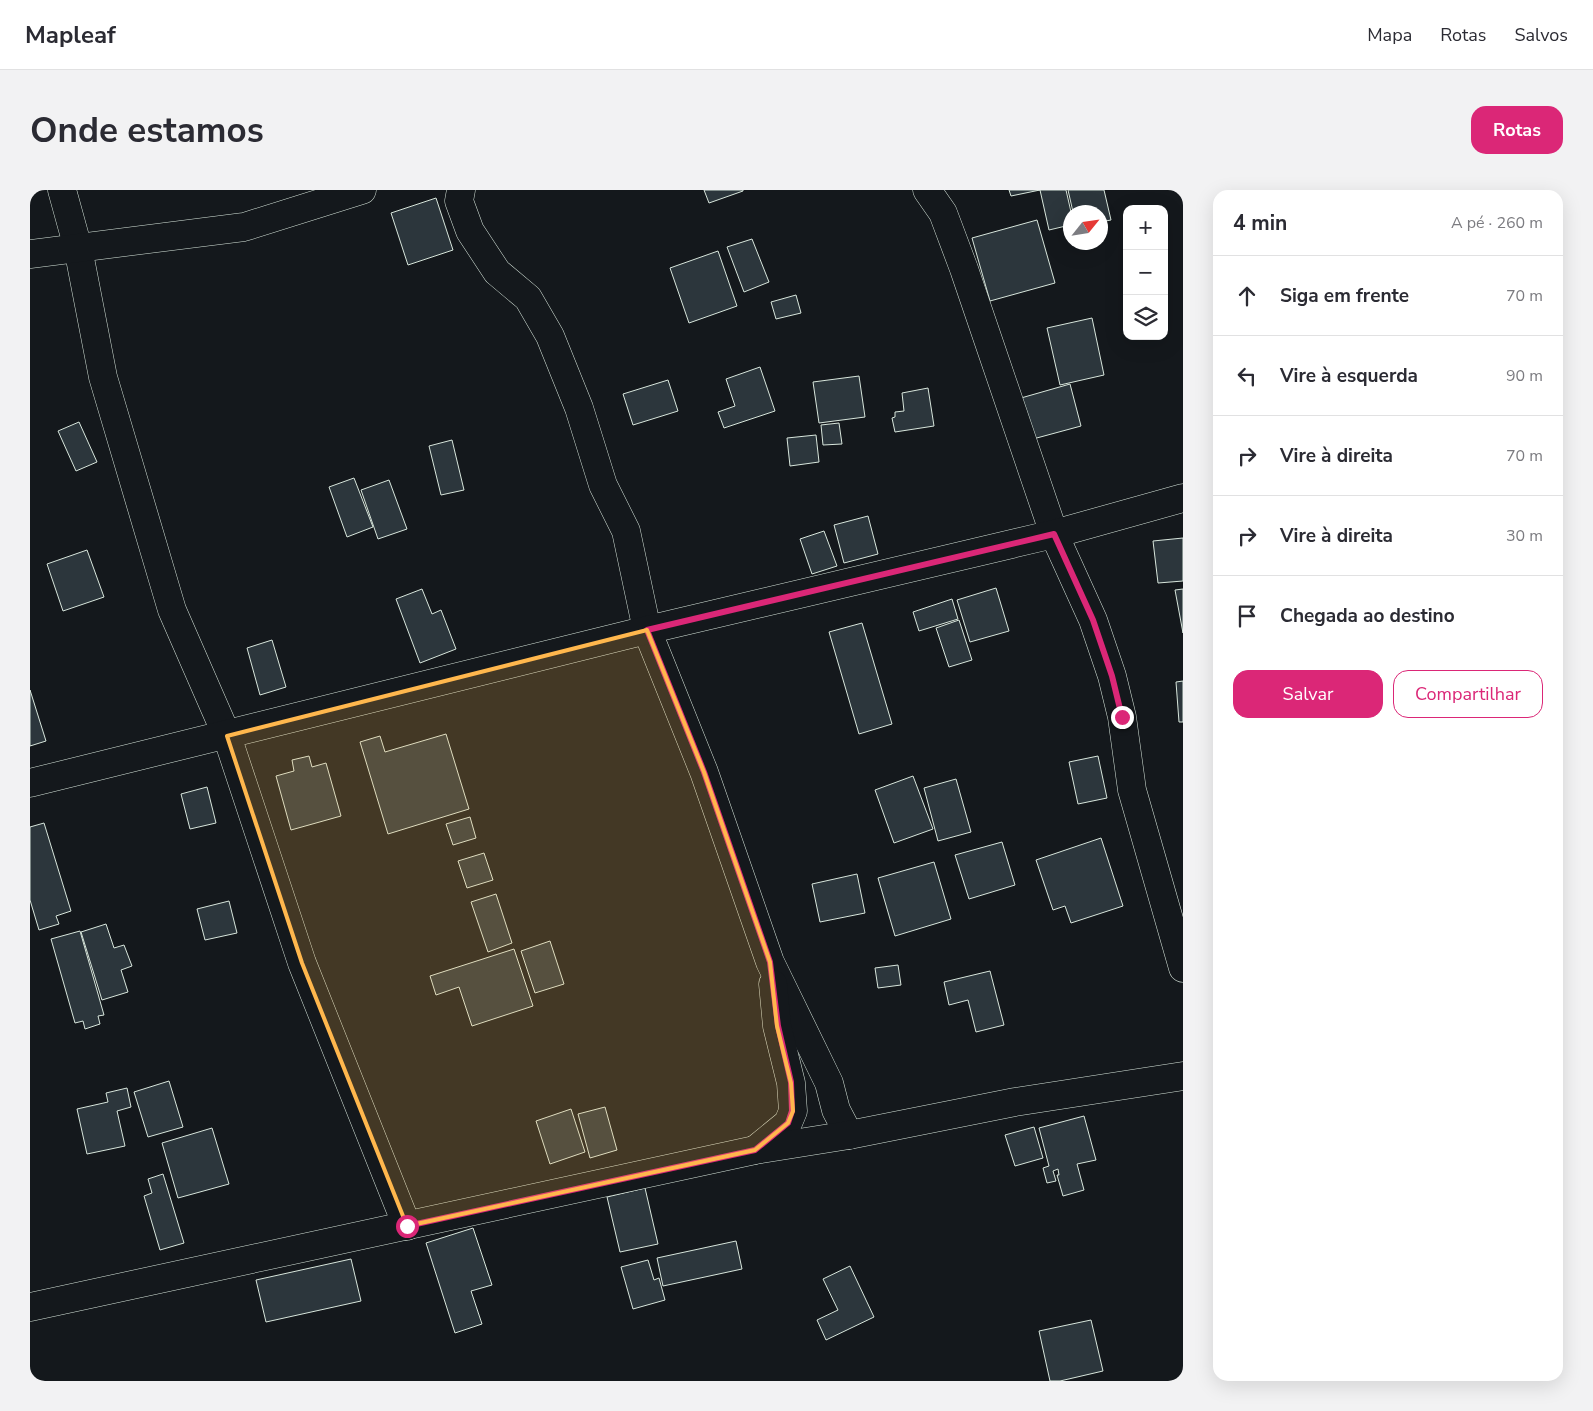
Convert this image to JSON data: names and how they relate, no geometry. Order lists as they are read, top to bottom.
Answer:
{
  "north": "top right",
  "page": {
    "header": "Mapleaf",
    "nav": ["Mapa", "Rotas", "Salvos"],
    "buttons": [
      "Rotas",
      ["Salvar", "Compartilhar"]
    ],
    "title": "Onde estamos",
    "heading": ["4 min", "A pé · 260 m"],
    "map_buttons": ["+", "−"],
    "list": [
      ["Siga em frente", "70 m"],
      ["Vire à esquerda", "90 m"],
      ["Vire à direita", "70 m"],
      ["Vire à direita", "30 m"],
      "Chegada ao destino"
    ]
  }
}
